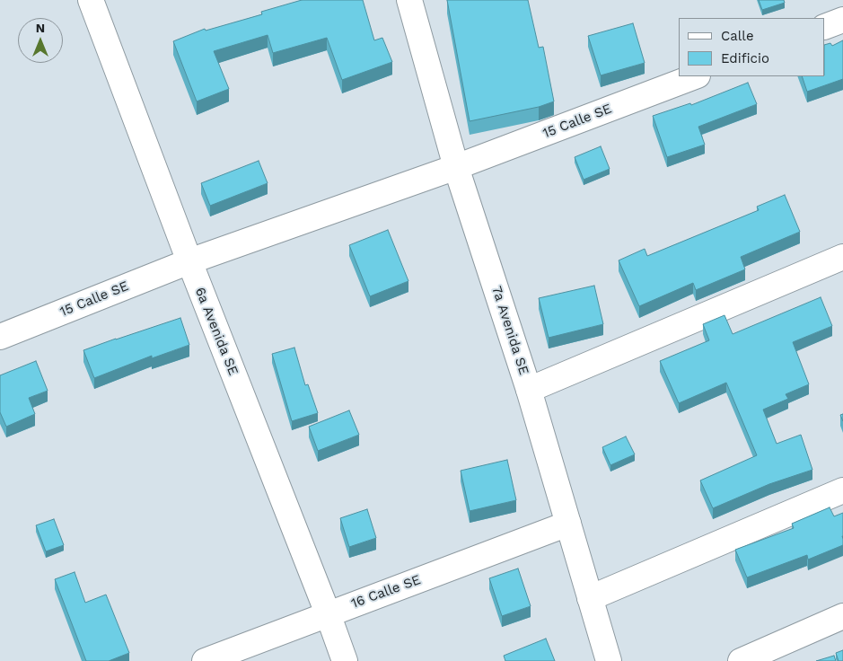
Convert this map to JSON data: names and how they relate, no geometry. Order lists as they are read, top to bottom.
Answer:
{
  "streets": {
    "street": [
      "15 Calle SE",
      "7a Avenida SE",
      "6a Avenida SE",
      "16 Calle SE"
    ]
  },
  "crossings": [
    ["15 Calle SE", "7a Avenida SE"],
    ["15 Calle SE", "6a Avenida SE"],
    ["7a Avenida SE", "16 Calle SE"],
    ["6a Avenida SE", "16 Calle SE"]
  ],
  "legend": ["Calle", "Edificio"],
  "north": "top"
}
